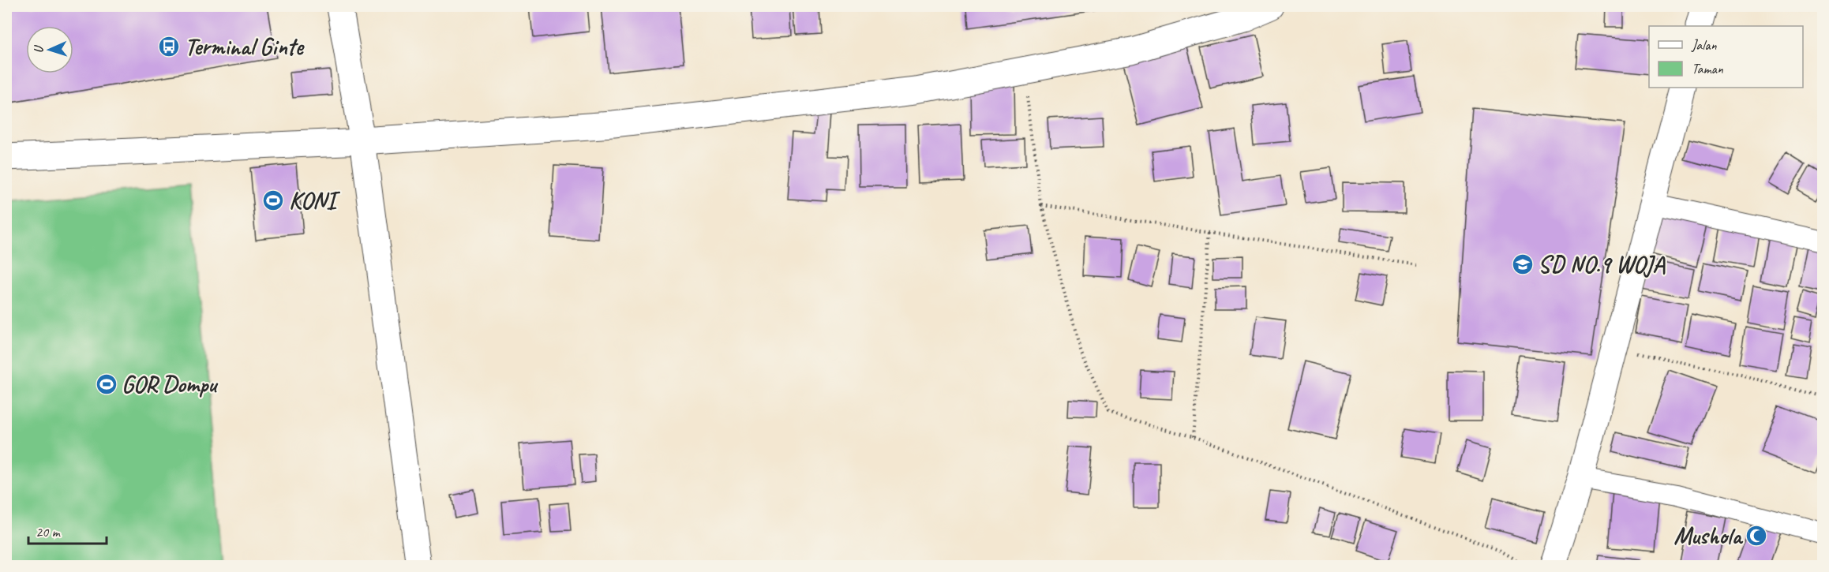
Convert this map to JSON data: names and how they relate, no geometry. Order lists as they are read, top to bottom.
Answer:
{
  "places": {
    "bus stop": ["Terminal Ginte"],
    "sports": ["KONI", "GOR Dompu"],
    "school or university": ["SD NO.9 WOJA"],
    "mosque": ["Mushola"]
  },
  "legend": ["Jalan", "Taman"],
  "scale_bar": "20 m",
  "north": "left"
}
